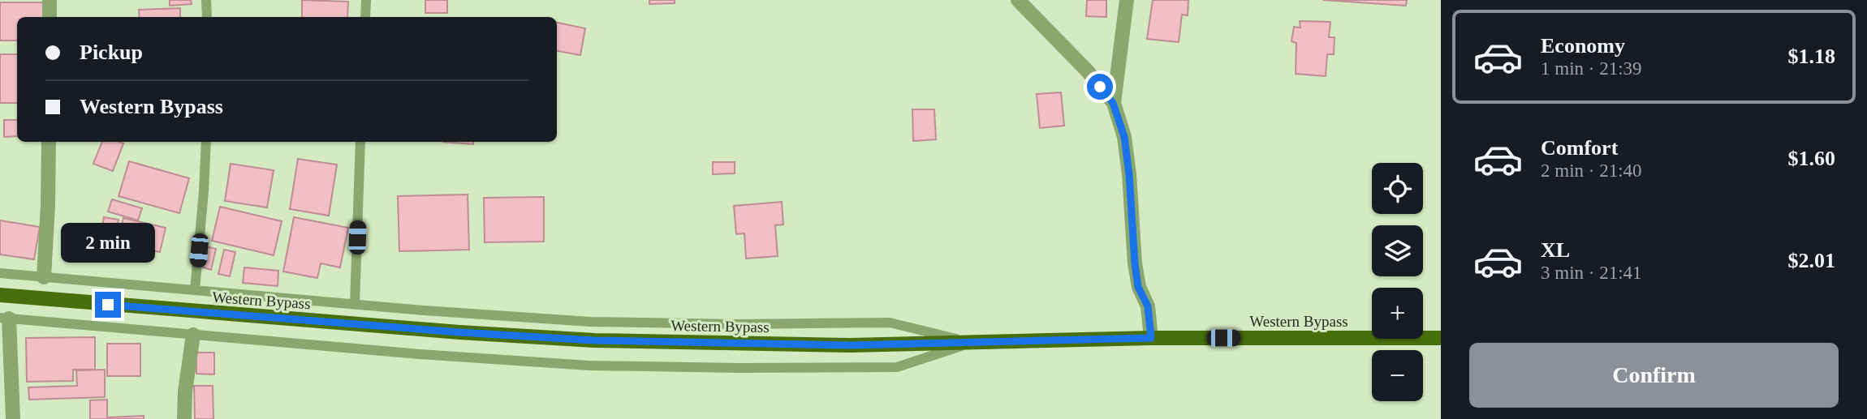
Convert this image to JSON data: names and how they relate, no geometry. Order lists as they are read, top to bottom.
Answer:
{
  "streets": {
    "main road": ["Western Bypass"]
  },
  "page": {
    "list": [
      {
        "name": "Economy",
        "note": "1 min · 21:39",
        "value": "$1.18"
      },
      {
        "name": "Comfort",
        "note": "2 min · 21:40",
        "value": "$1.60"
      },
      {
        "name": "XL",
        "note": "3 min · 21:41",
        "value": "$2.01"
      }
    ],
    "banner": ["Pickup", "Western Bypass"],
    "map_buttons": ["+", "−"],
    "bubble": "2 min",
    "buttons": "Confirm"
  }
}
